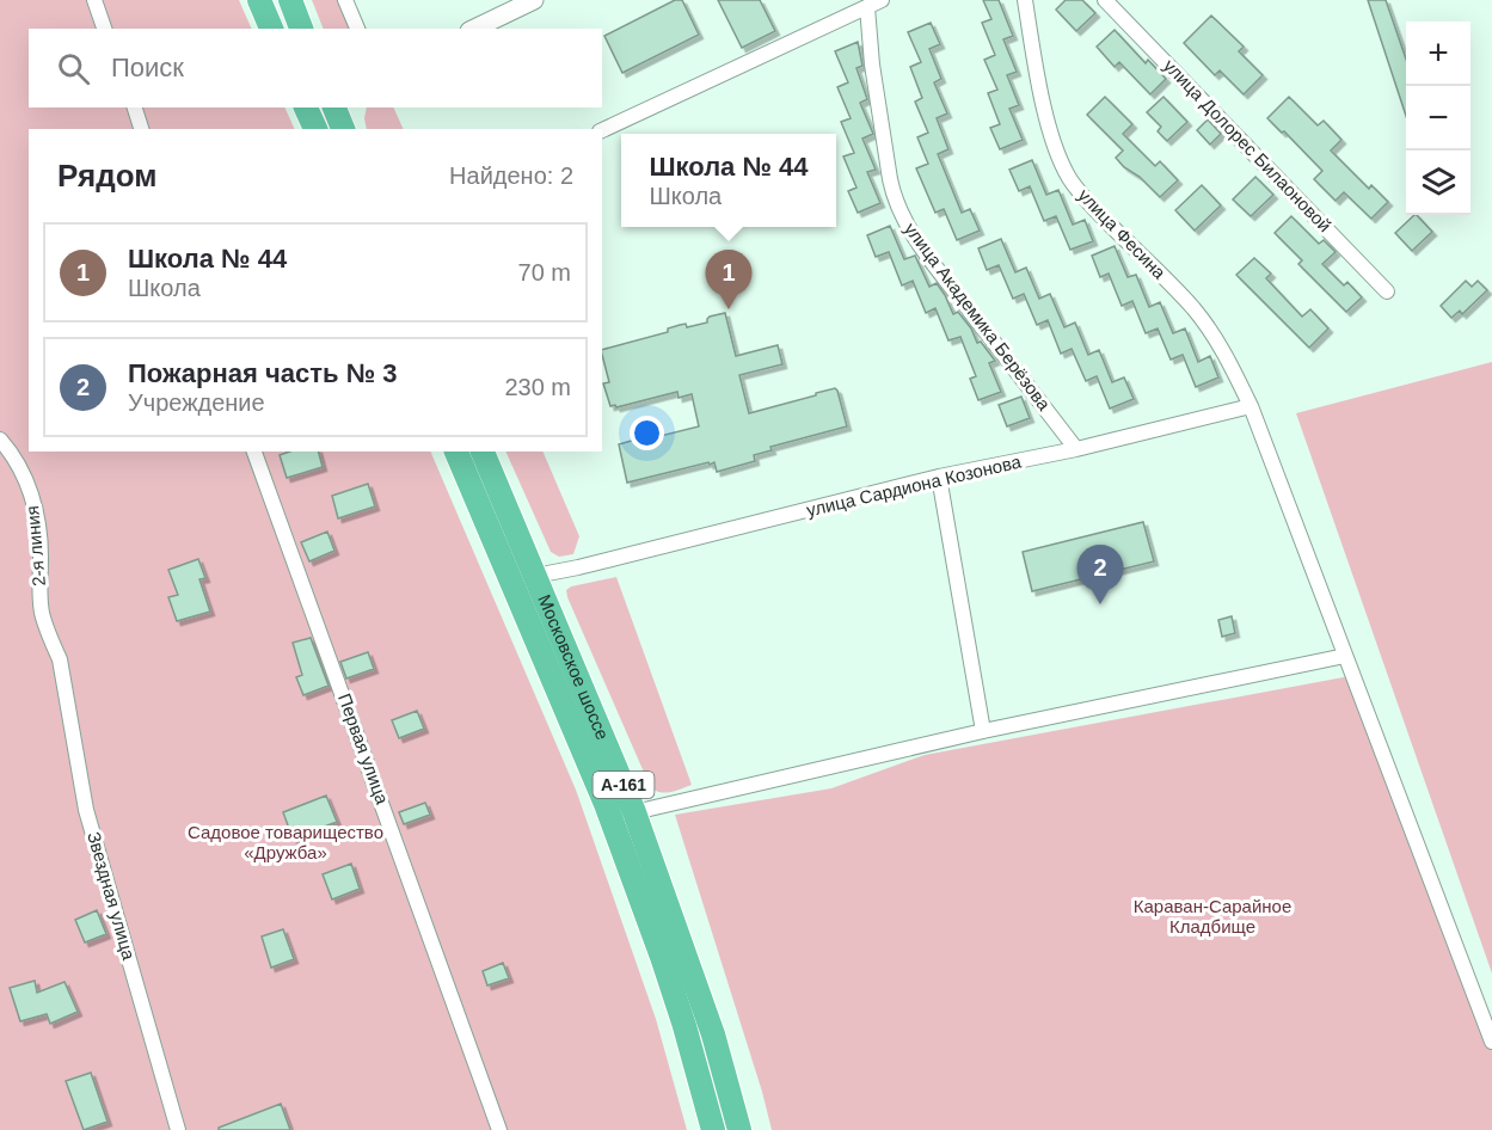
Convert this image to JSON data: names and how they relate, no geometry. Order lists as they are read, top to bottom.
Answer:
{
  "streets": {
    "highway": ["Московское шоссе", "А-161"],
    "street": [
      "улица Долорес Билаоновой",
      "улица Фесина",
      "улица Академика Берёзова",
      "улица Сардиона Козонова",
      "2-я линия",
      "Первая улица",
      "Звездная улица"
    ]
  },
  "crossings": [
    ["улица Фесина", "улица Сардиона Козонова"],
    ["улица Академика Берёзова", "улица Сардиона Козонова"],
    ["улица Сардиона Козонова", "Московское шоссе"],
    ["2-я линия", "Звездная улица"]
  ],
  "parks": ["Садовое товарищество «Дружба»", "Караван-Сарайное Кладбище"],
  "page": {
    "map_buttons": ["+", "−"],
    "search": "Поиск",
    "heading": ["Рядом", "Найдено: 2"],
    "popup": ["Школа № 44", "Школа"],
    "list": [
      {
        "mark": "1",
        "name": "Школа № 44",
        "note": "Школа",
        "value": "70 m"
      },
      {
        "mark": "2",
        "name": "Пожарная часть № 3",
        "note": "Учреждение",
        "value": "230 m"
      }
    ],
    "pins": ["1", "2"]
  }
}
